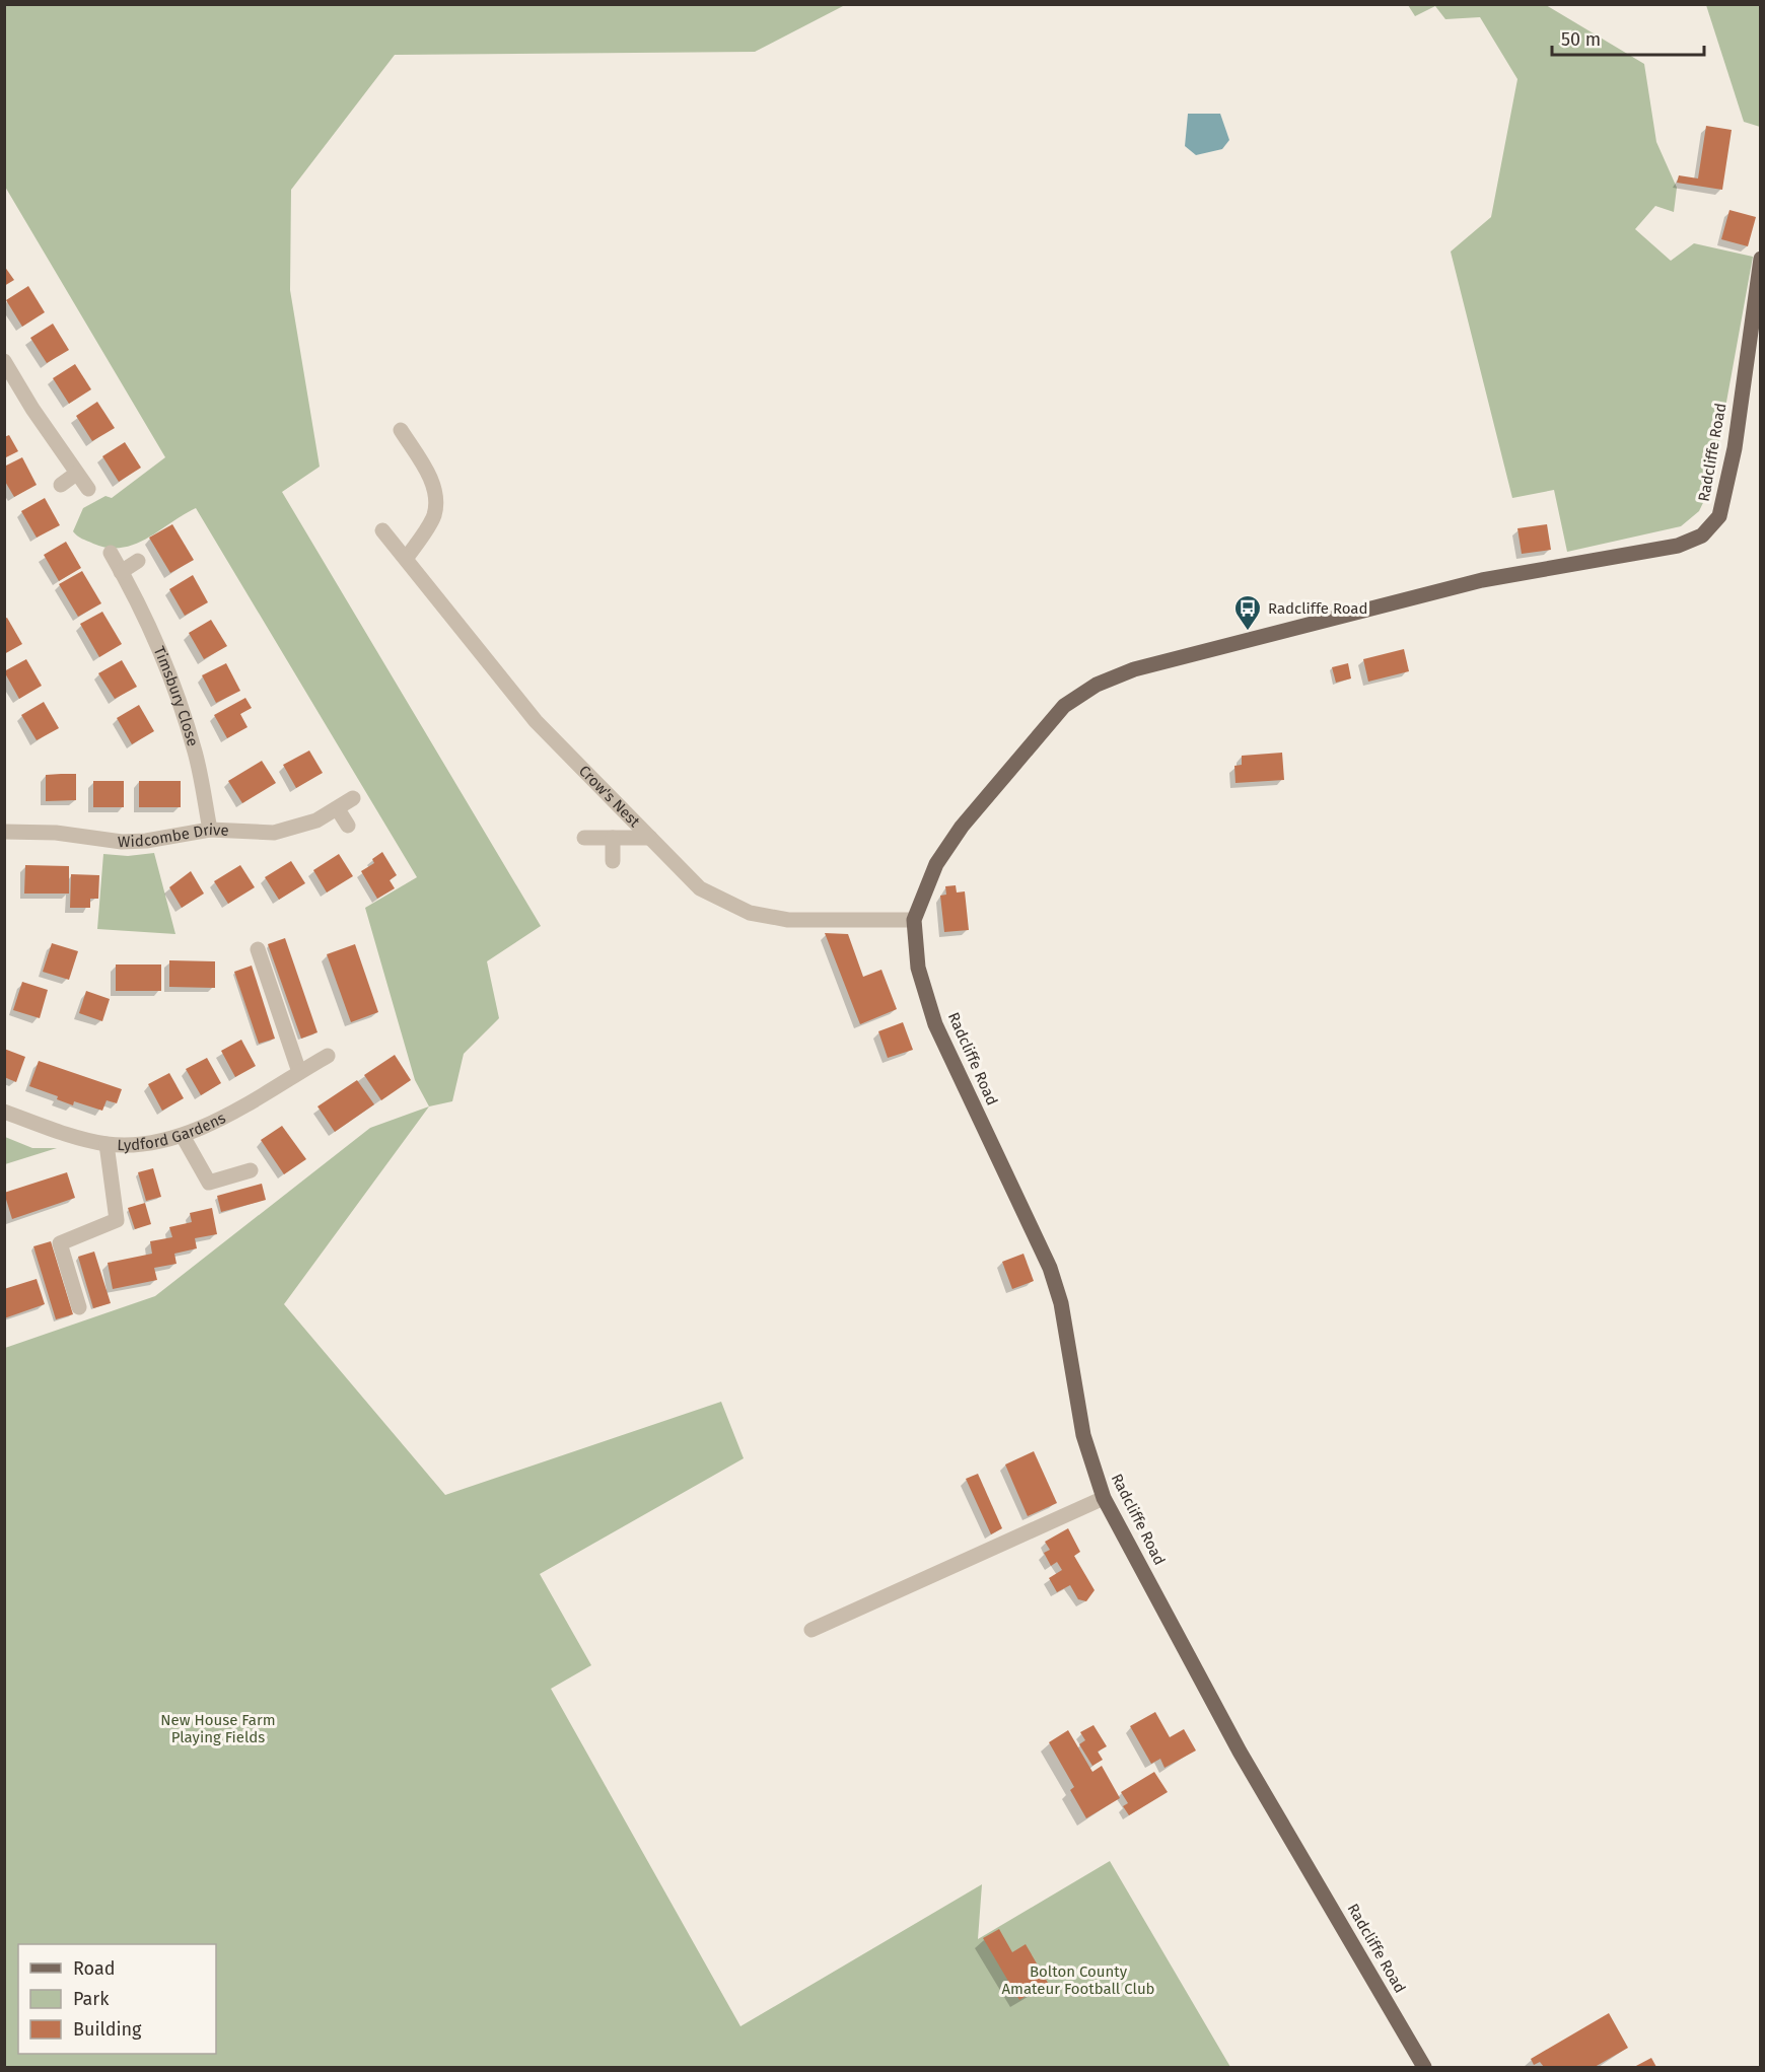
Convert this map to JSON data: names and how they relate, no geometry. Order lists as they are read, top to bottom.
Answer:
{
  "streets": {
    "main road": ["Radcliffe Road"],
    "street": [
      "Timsbury Close",
      "Crow's Nest",
      "Widcombe Drive",
      "Lydford Gardens"
    ]
  },
  "crossings": [
    ["Radcliffe Road", "Crow's Nest"],
    ["Timsbury Close", "Widcombe Drive"]
  ],
  "parks": ["New House Farm Playing Fields", "Bolton County Amateur Football Club"],
  "places": {
    "bus stop": ["Radcliffe Road"]
  },
  "legend": ["Road", "Park", "Building"],
  "scale_bar": "50 m"
}
